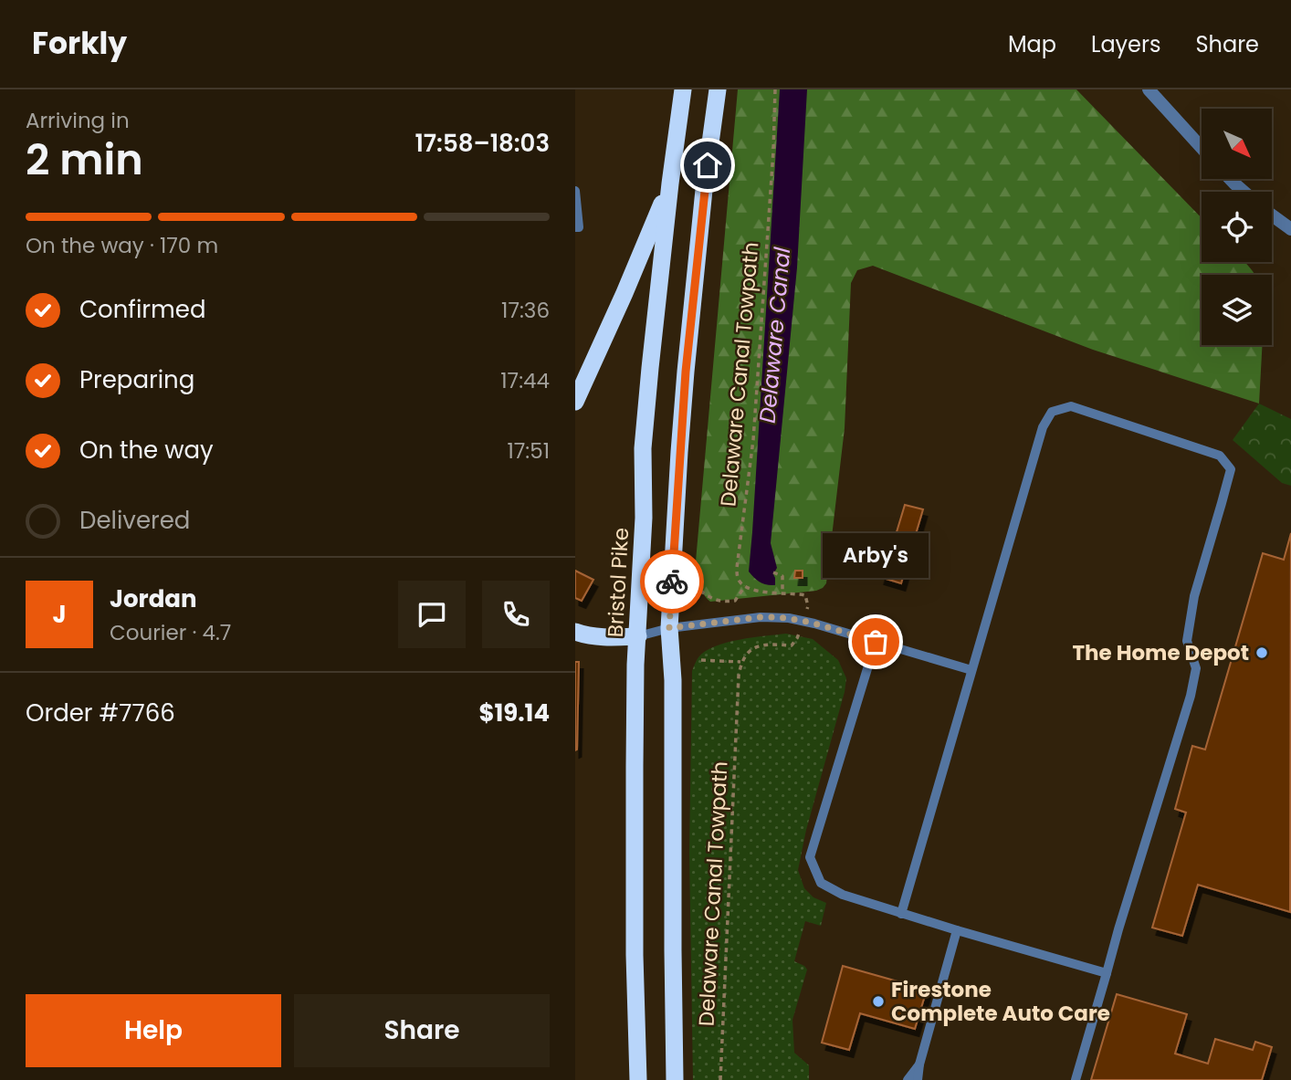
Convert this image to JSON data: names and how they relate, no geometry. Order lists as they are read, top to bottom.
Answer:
{
  "streets": {
    "highway": ["Bristol Pike"],
    "path": ["Delaware Canal Towpath"]
  },
  "water": ["Delaware Canal"],
  "places": ["Arby's", "The Home Depot", "Firestone Complete Auto Care"],
  "north": "bottom right",
  "page": {
    "header": "Forkly",
    "nav": ["Map", "Layers", "Share"],
    "heading": ["2 min", "Arriving in", "17:58–18:03"],
    "panel": [
      "Jordan",
      "Courier · 4.7",
      "Order #7766",
      "$19.14"
    ],
    "bar": "On the way · 170 m",
    "list": [
      ["Confirmed", "17:36"],
      ["Preparing", "17:44"],
      ["On the way", "17:51"],
      "Delivered"
    ],
    "bubble": "Arby's",
    "round": "J",
    "buttons": ["Help", "Share"]
  }
}
